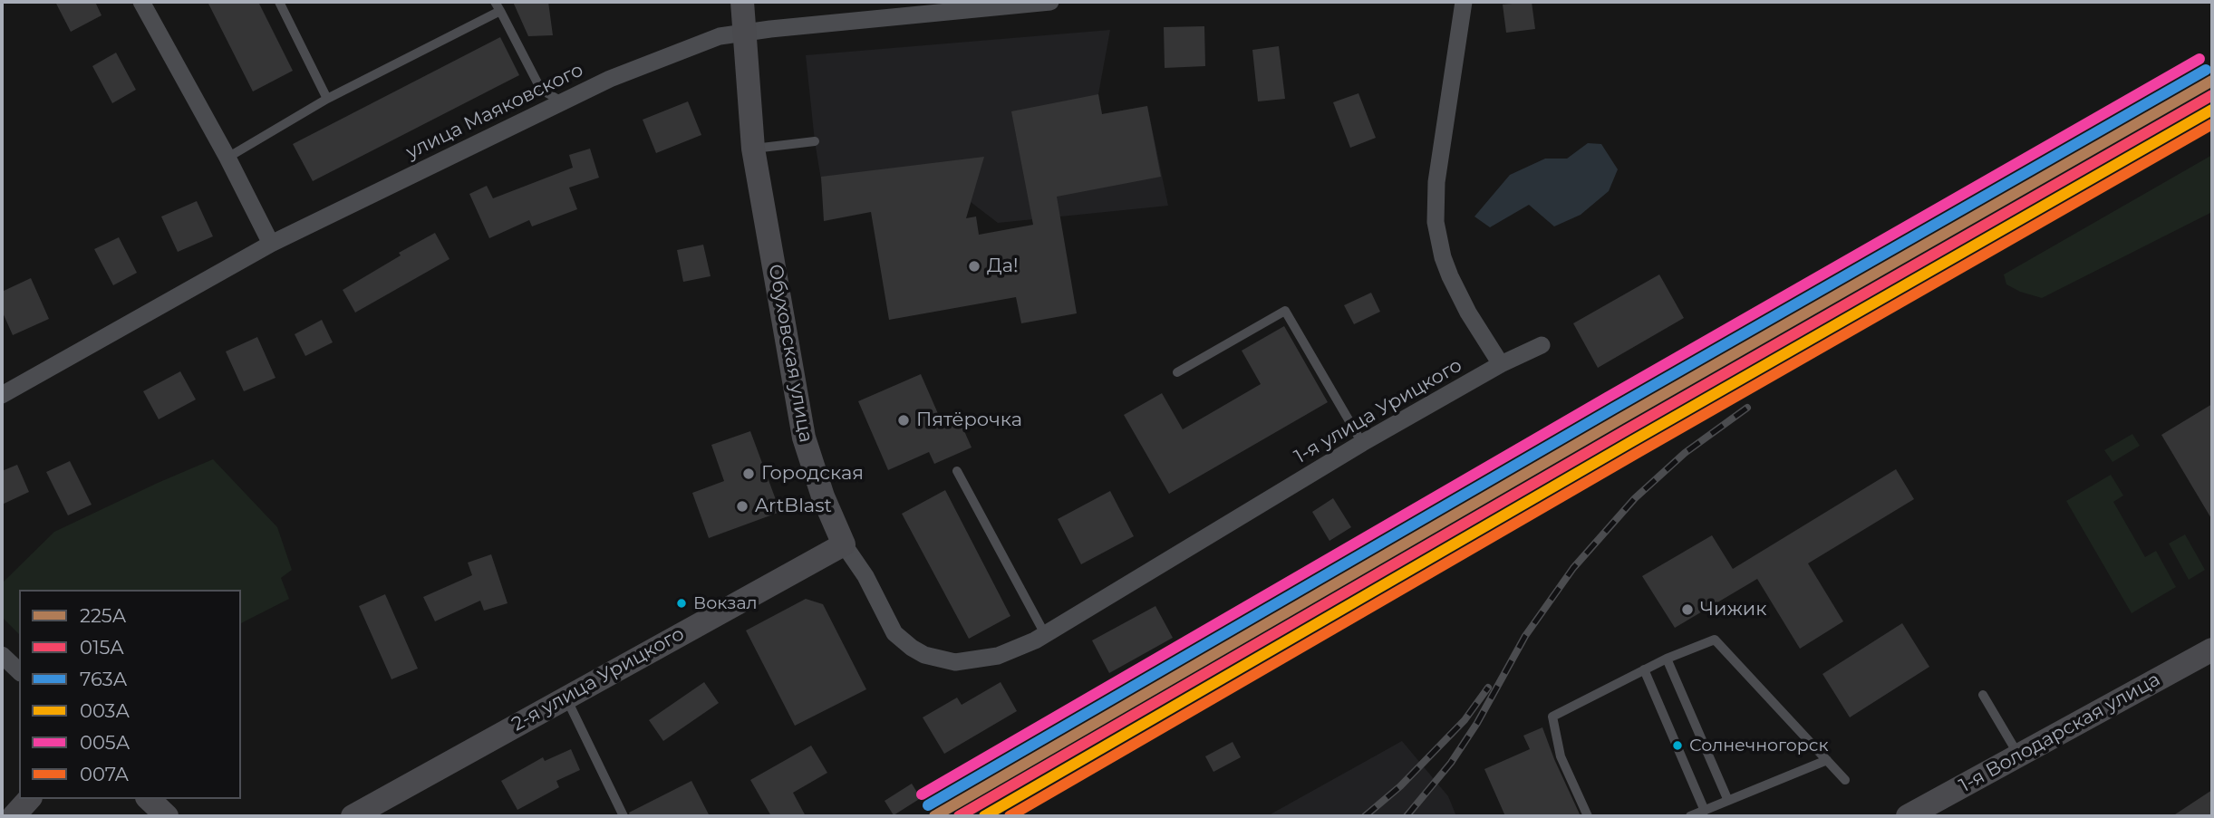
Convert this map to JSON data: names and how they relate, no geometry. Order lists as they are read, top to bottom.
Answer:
{
  "streets": {
    "street": [
      "улица Маяковского",
      "Обуховская улица",
      "1-я улица Урицкого",
      "2-я улица Урицкого",
      "1-я Володарская улица"
    ]
  },
  "crossings": [
    ["улица Маяковского", "Обуховская улица"],
    ["Обуховская улица", "1-я улица Урицкого"],
    ["Обуховская улица", "2-я улица Урицкого"]
  ],
  "places": [
    "Да!",
    "Пятёрочка",
    "Городская",
    "ArtBlast",
    "Вокзал",
    "Чижик",
    "Солнечногорск"
  ],
  "lines": [
    "transit line 005А",
    "transit line 763А",
    "transit line 225А",
    "transit line 015А",
    "transit line 003А",
    "transit line 007А"
  ],
  "legend": [
    "225А",
    "015А",
    "763А",
    "003А",
    "005А",
    "007А"
  ]
}
